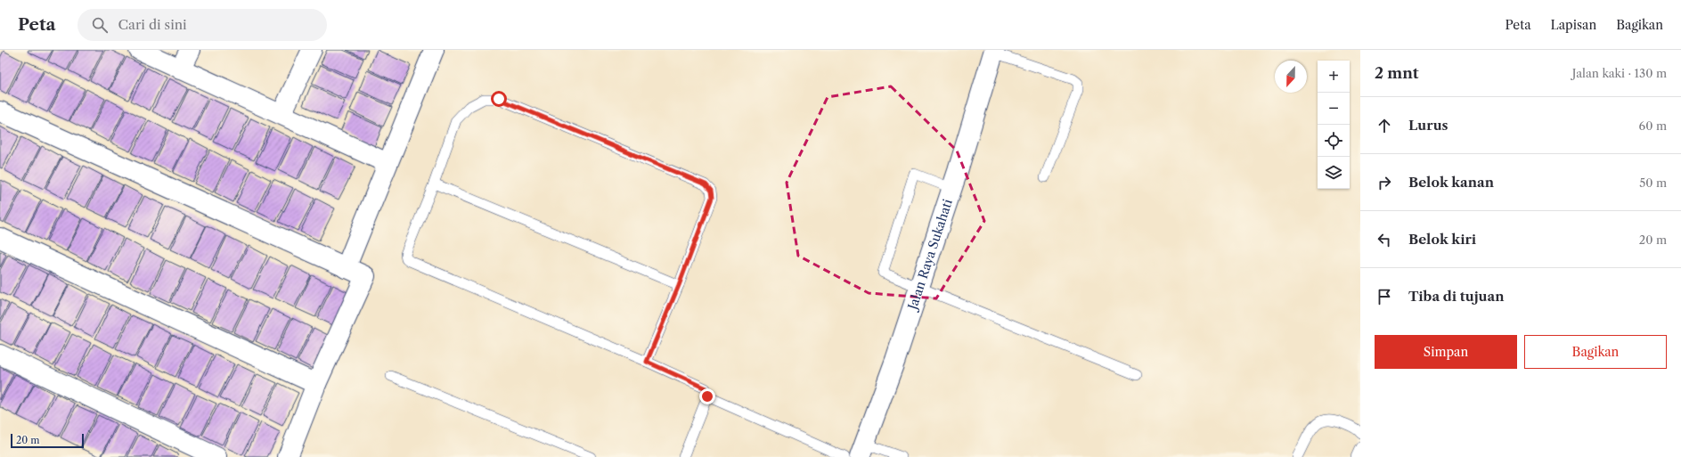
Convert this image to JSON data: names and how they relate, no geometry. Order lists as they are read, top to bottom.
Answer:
{
  "streets": {
    "street": ["Jalan Raya Sukahati"]
  },
  "scale_bar": "20 m",
  "north": "bottom",
  "page": {
    "header": "Peta",
    "search": "Cari di sini",
    "nav": ["Peta", "Lapisan", "Bagikan"],
    "heading": ["2 mnt", "Jalan kaki · 130 m"],
    "map_buttons": ["+", "−"],
    "list": [
      ["Lurus", "60 m"],
      ["Belok kanan", "50 m"],
      ["Belok kiri", "20 m"],
      "Tiba di tujuan"
    ],
    "buttons": ["Simpan", "Bagikan"],
    "scale": "20 m"
  }
}
